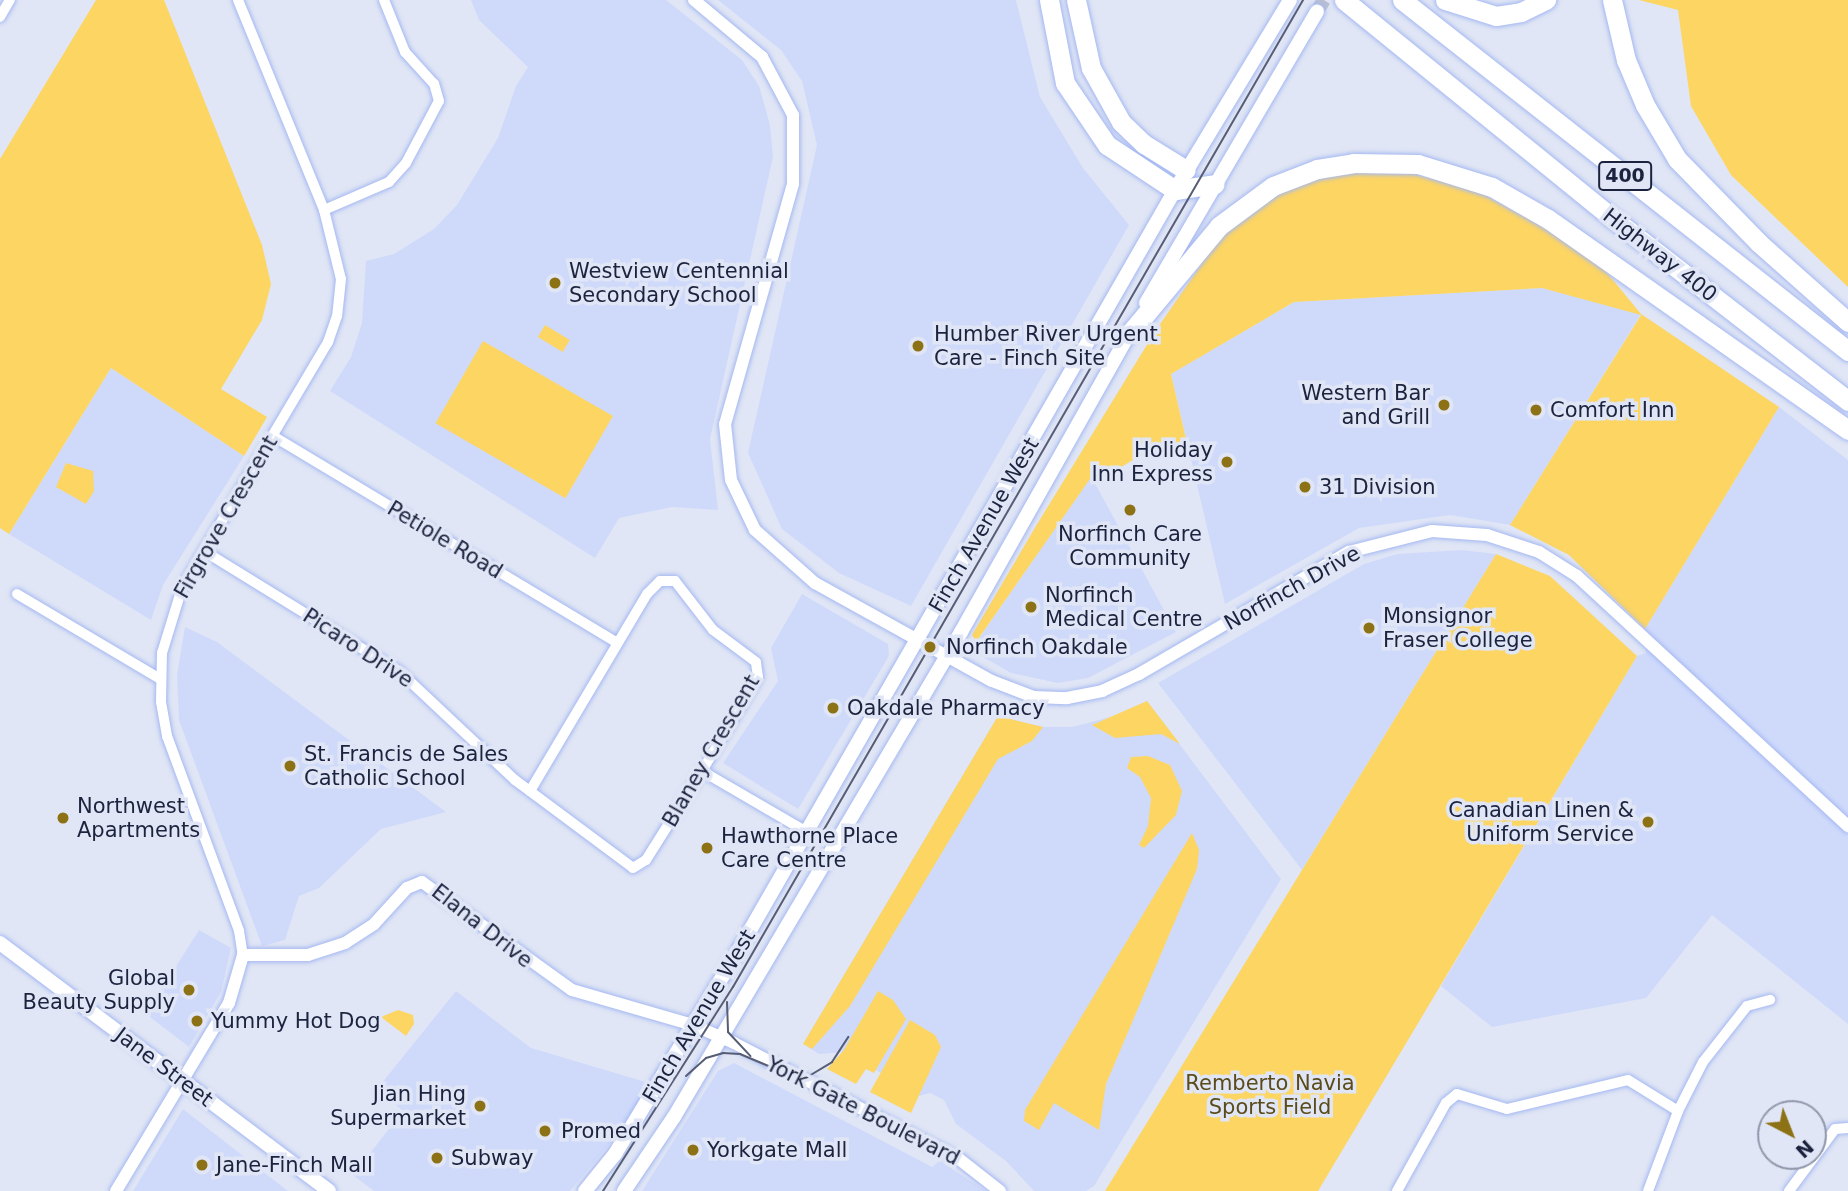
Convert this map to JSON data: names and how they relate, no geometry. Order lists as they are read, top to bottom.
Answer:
{
  "streets": {
    "highway": ["400", "Highway 400"],
    "main road": ["Finch Avenue West", "Jane Street"],
    "street": [
      "Firgrove Crescent",
      "Petiole Road",
      "Norfinch Drive",
      "Picaro Drive",
      "Blaney Crescent",
      "Elana Drive",
      "York Gate Boulevard"
    ]
  },
  "crossings": [
    ["Firgrove Crescent", "Petiole Road"],
    ["Firgrove Crescent", "Picaro Drive"],
    ["Firgrove Crescent", "Elana Drive"],
    ["Firgrove Crescent", "Jane Street"],
    ["Finch Avenue West", "Norfinch Drive"],
    ["Finch Avenue West", "Elana Drive"],
    ["Finch Avenue West", "York Gate Boulevard"],
    ["Petiole Road", "Blaney Crescent"],
    ["Picaro Drive", "Blaney Crescent"],
    ["Elana Drive", "York Gate Boulevard"]
  ],
  "parks": ["Remberto Navia Sports Field"],
  "places": [
    "Westview Centennial Secondary School",
    "Humber River Urgent Care - Finch Site",
    "Western Bar and Grill",
    "Comfort Inn",
    "Holiday Inn Express",
    "31 Division",
    "Norfinch Care Community",
    "Norfinch Medical Centre",
    "Monsignor Fraser College",
    "Norfinch Oakdale",
    "Oakdale Pharmacy",
    "St. Francis de Sales Catholic School",
    "Northwest Apartments",
    "Canadian Linen & Uniform Service",
    "Hawthorne Place Care Centre",
    "Global Beauty Supply",
    "Yummy Hot Dog",
    "Jian Hing Supermarket",
    "Promed",
    "Yorkgate Mall",
    "Subway",
    "Jane-Finch Mall"
  ],
  "north": "bottom right"
}
